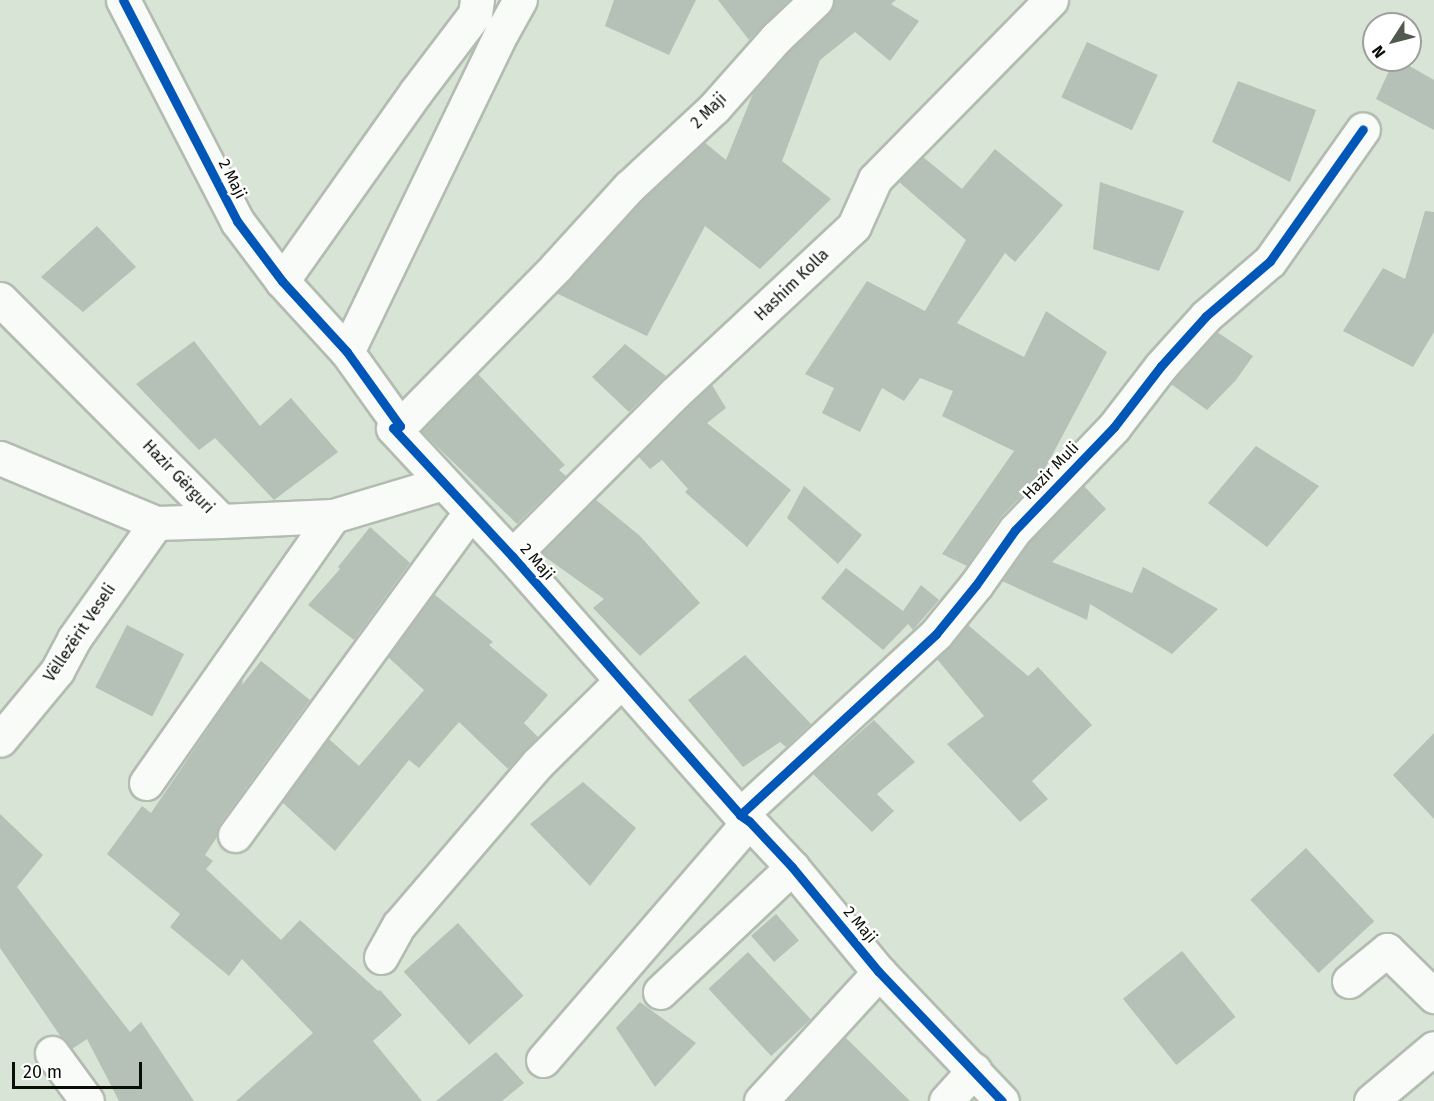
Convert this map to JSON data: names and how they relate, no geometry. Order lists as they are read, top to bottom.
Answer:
{
  "streets": {
    "street": [
      "2 Maji",
      "Hashim Kolla",
      "Hazir Muli",
      "Hazir Gërguri",
      "Vëllezërit Veseli"
    ]
  },
  "crossings": [
    ["2 Maji", "Hashim Kolla"],
    ["2 Maji", "Hazir Muli"],
    ["2 Maji", "Hazir Gërguri"]
  ],
  "scale_bar": "20 m",
  "north": "bottom left"
}
